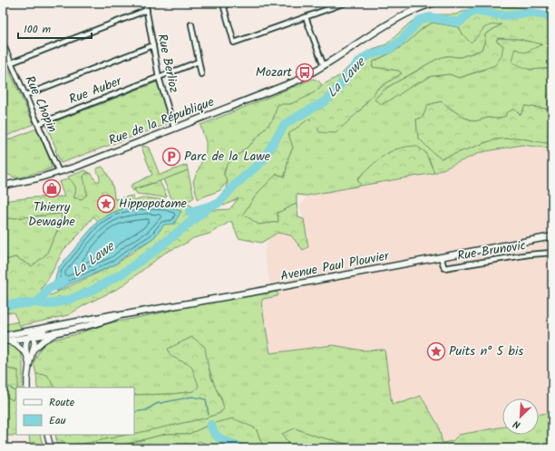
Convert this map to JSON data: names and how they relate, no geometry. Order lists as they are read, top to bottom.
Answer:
{
  "streets": {
    "main road": ["Rue de la République", "Avenue Paul Plouvier"],
    "street": [
      "Rue Berlioz",
      "Rue Auber",
      "Rue Chopin",
      "Rue Brunovic"
    ]
  },
  "crossings": [
    ["Rue Berlioz", "Rue Auber"],
    ["Rue Berlioz", "Rue de la République"],
    ["Rue Auber", "Rue Chopin"],
    ["Rue Chopin", "Rue de la République"],
    ["Rue Brunovic", "Avenue Paul Plouvier"]
  ],
  "water": ["La Lawe"],
  "places": {
    "bus stop": ["Mozart"],
    "parking": ["Parc de la Lawe"],
    "shop": ["Thierry Dewaghe"],
    "place": ["Hippopotame", "Puits n° 5 bis"]
  },
  "legend": ["Route", "Eau"],
  "scale_bar": "100 m",
  "north": "bottom left"
}
